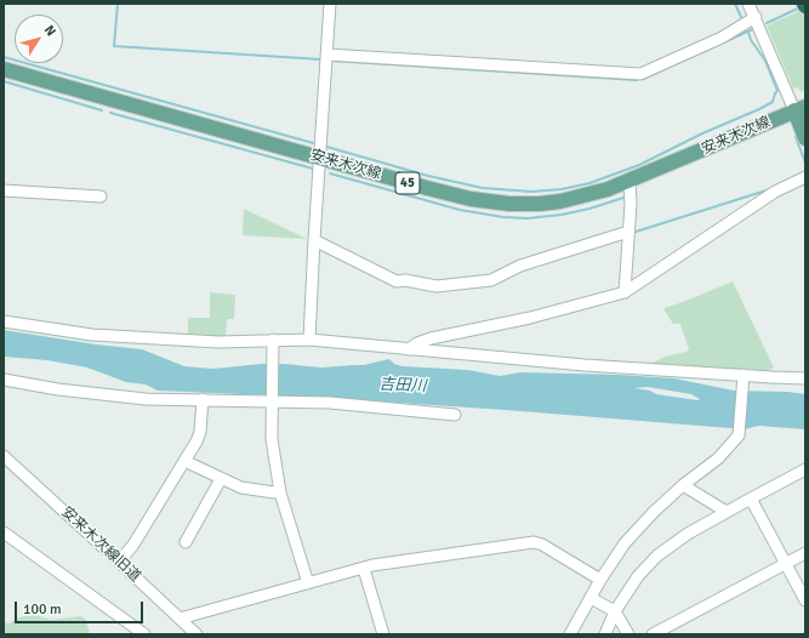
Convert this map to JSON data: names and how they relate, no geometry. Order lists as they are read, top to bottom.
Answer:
{
  "streets": {
    "main road": ["安来木次線", "45"],
    "street": ["安来木次線旧道"]
  },
  "water": ["吉田川"],
  "scale_bar": "100 m",
  "north": "top right"
}
